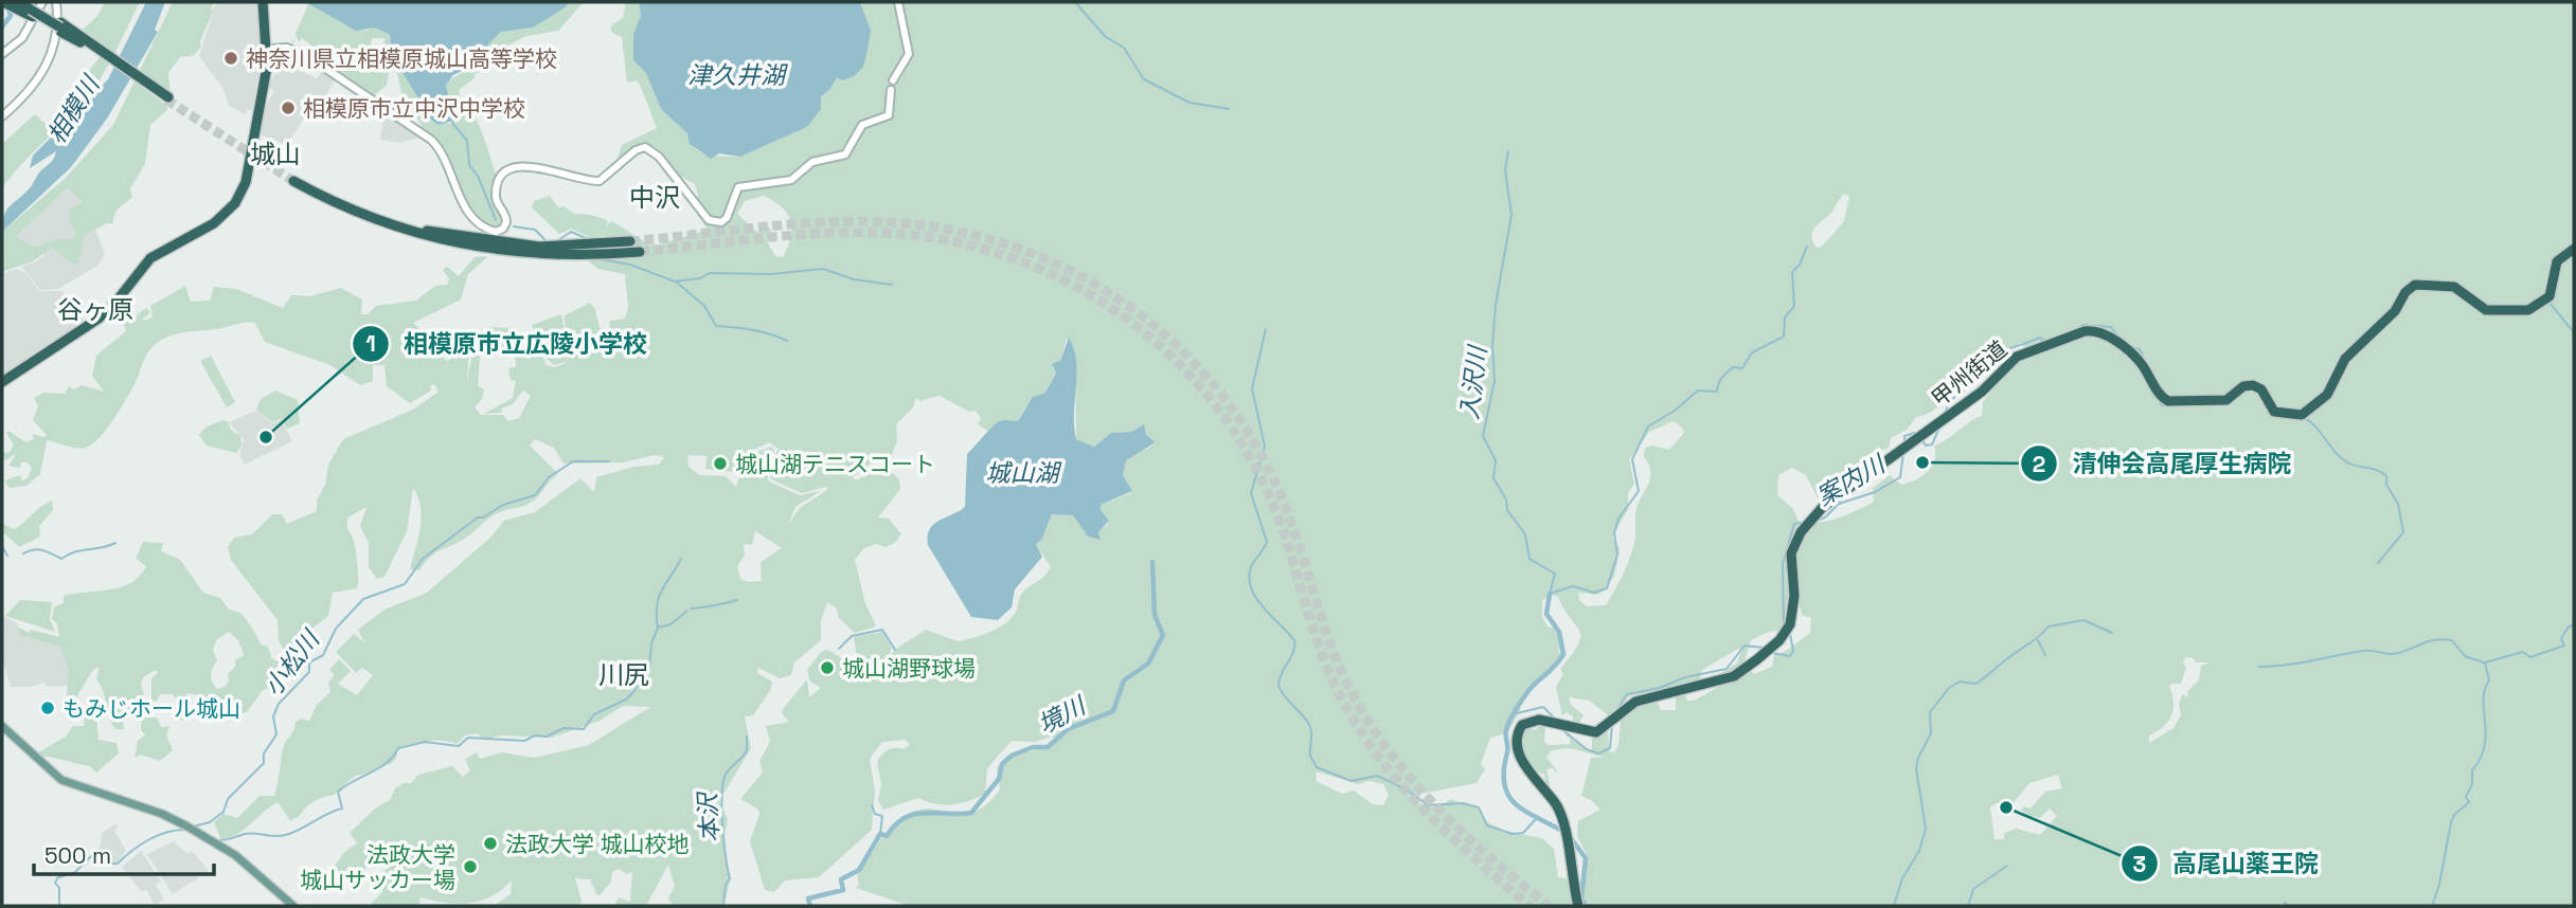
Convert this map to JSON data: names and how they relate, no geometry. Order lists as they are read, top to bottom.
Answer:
{
  "streets": {
    "highway": ["甲州街道"]
  },
  "districts": [
    "城山",
    "中沢",
    "谷ヶ原",
    "川尻"
  ],
  "water": [
    "津久井湖",
    "相模川",
    "入沢川",
    "城山湖",
    "案内川",
    "小松川",
    "境川",
    "本沢"
  ],
  "places": [
    "神奈川県立相模原城山高等学校",
    "相模原市立中沢中学校",
    "相模原市立広陵小学校",
    "清伸会高尾厚生病院",
    "城山湖テニスコート",
    "城山湖野球場",
    "もみじホール城山",
    "高尾山薬王院",
    "法政大学 城山校地",
    "法政大学 城山サッカー場"
  ],
  "scale_bar": "500 m"
}
